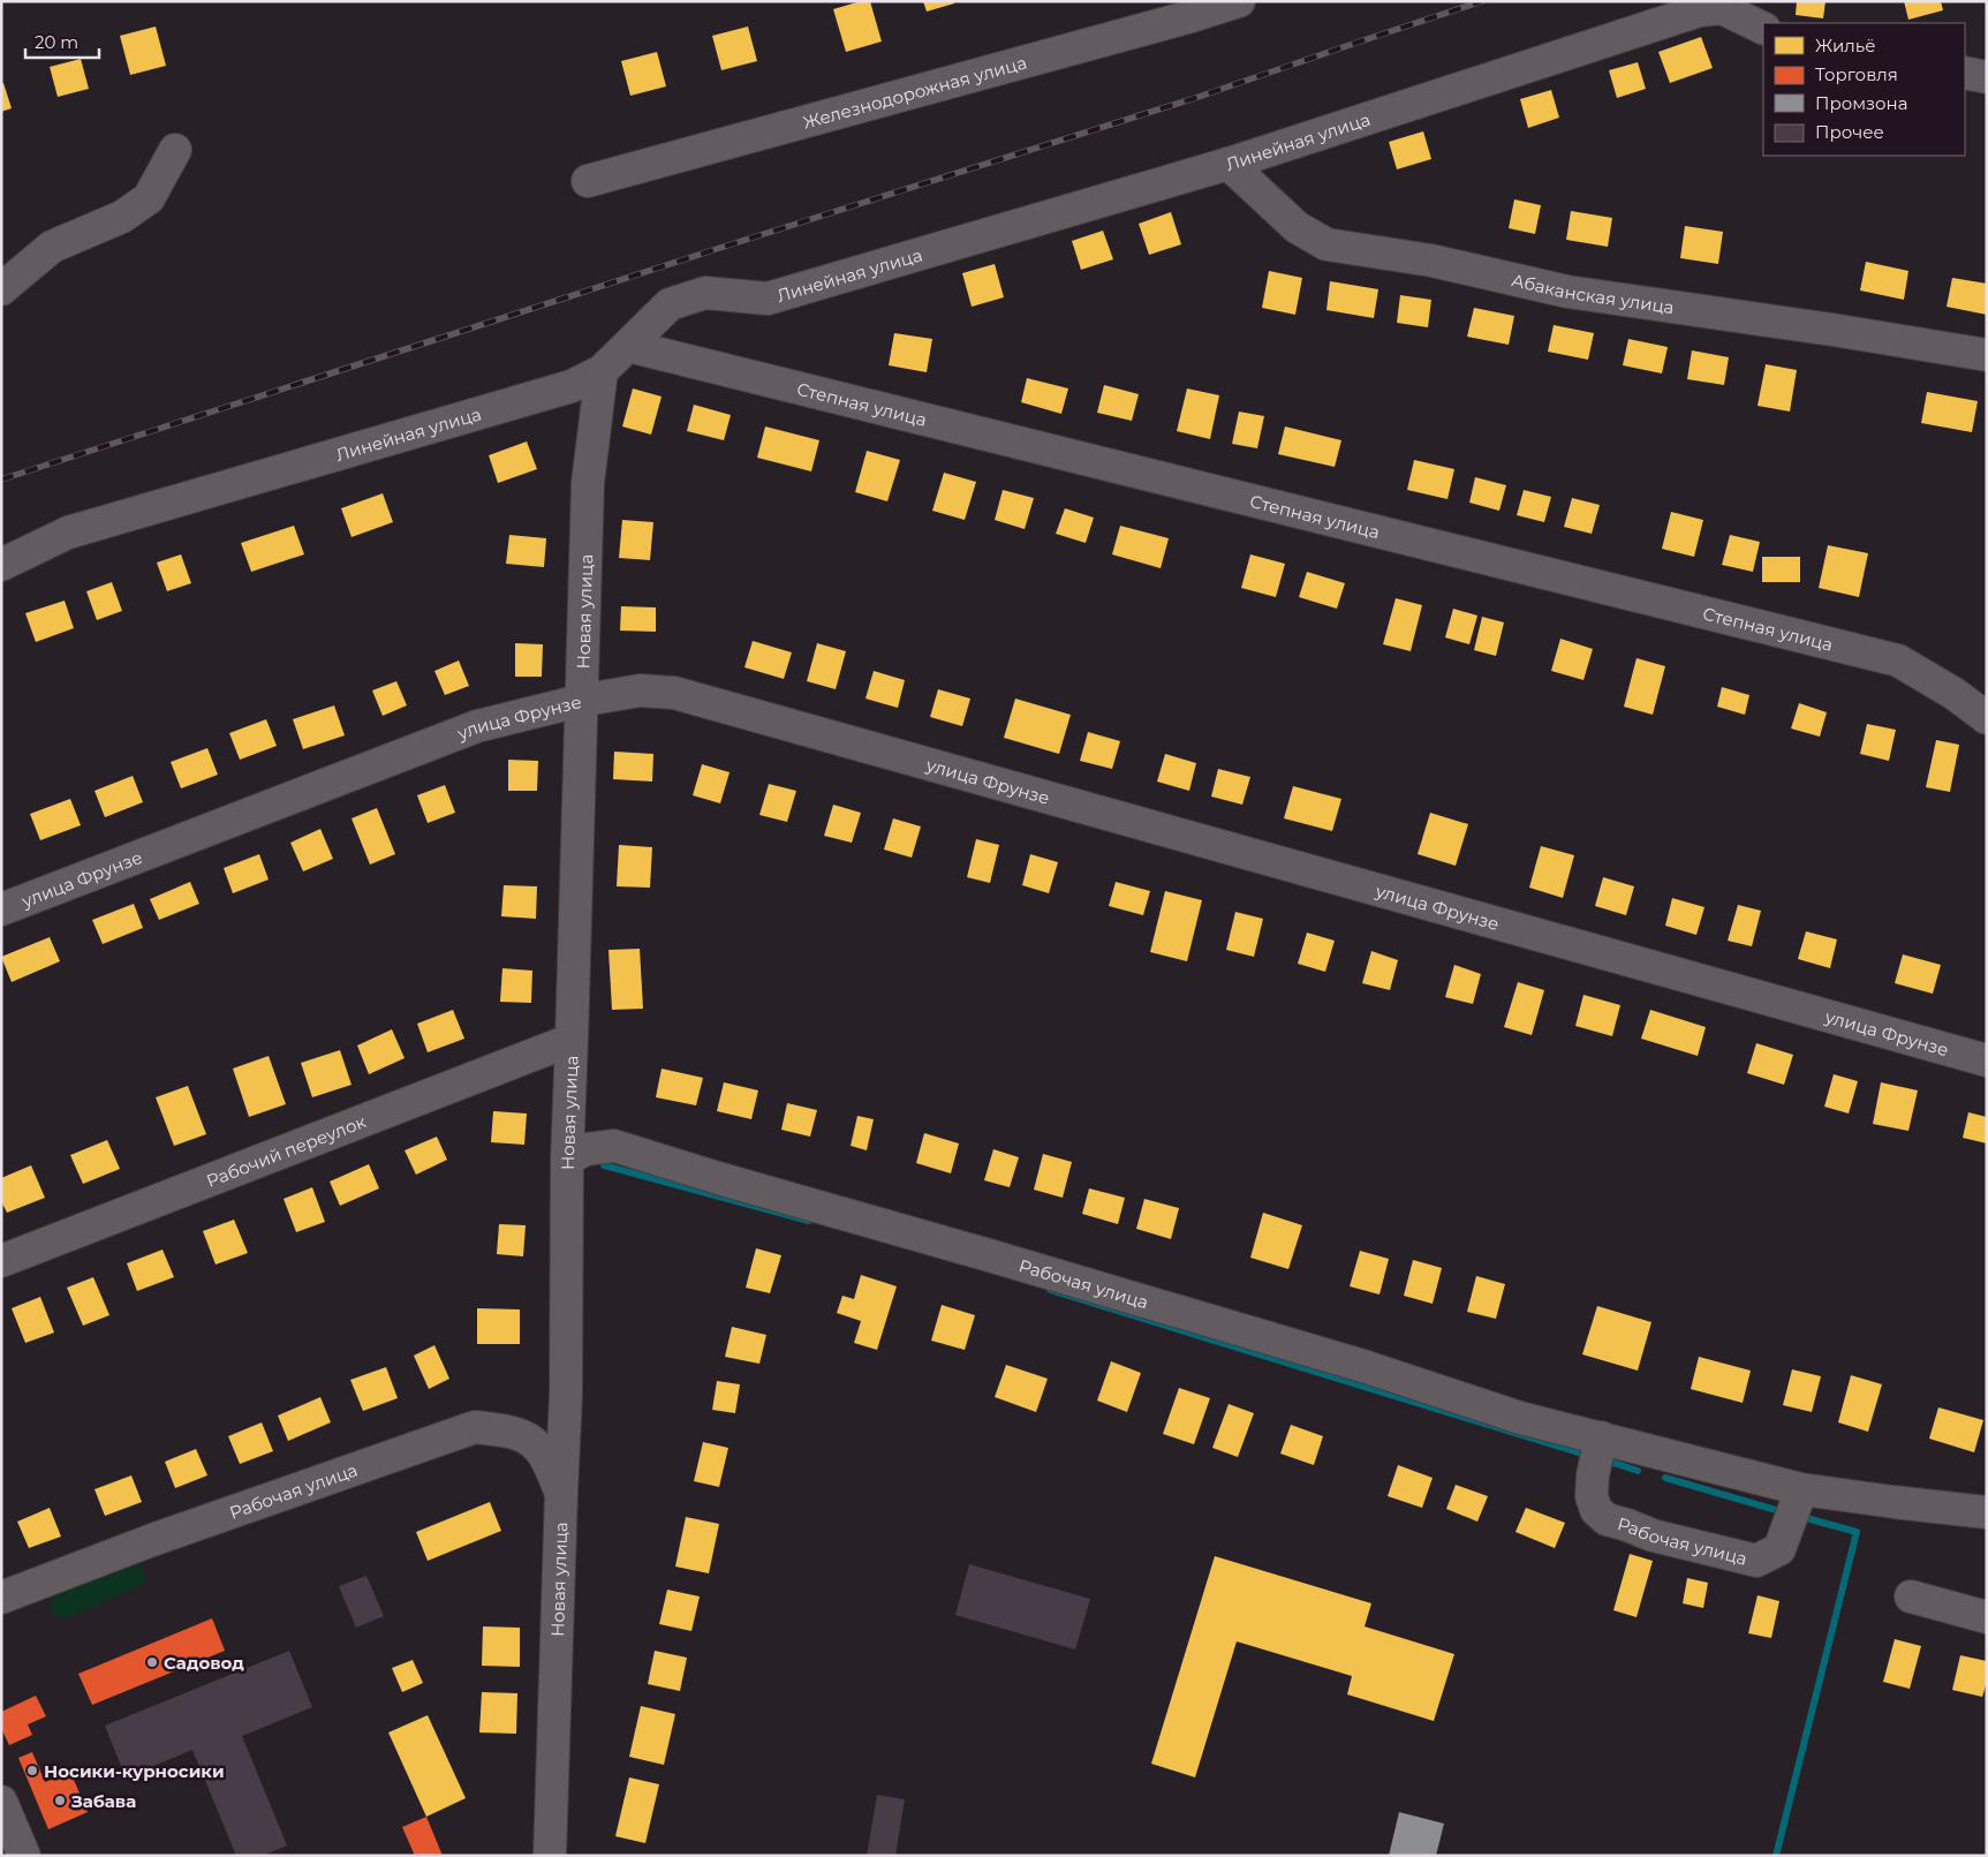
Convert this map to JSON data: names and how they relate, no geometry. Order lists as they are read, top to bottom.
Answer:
{
  "streets": {
    "street": [
      "Железнодорожная улица",
      "Линейная улица",
      "Абаканская улица",
      "Степная улица",
      "Новая улица",
      "улица Фрунзе",
      "Рабочий переулок",
      "Рабочая улица"
    ]
  },
  "crossings": [
    ["Линейная улица", "Абаканская улица"],
    ["Линейная улица", "Степная улица"],
    ["Линейная улица", "Новая улица"],
    ["Новая улица", "улица Фрунзе"],
    ["Новая улица", "Рабочий переулок"],
    ["Новая улица", "Рабочая улица"]
  ],
  "places": ["Садовод", "Носики-курносики", "Забава"],
  "legend": [
    "Жильё",
    "Торговля",
    "Промзона",
    "Прочее"
  ],
  "scale_bar": "20 m"
}
